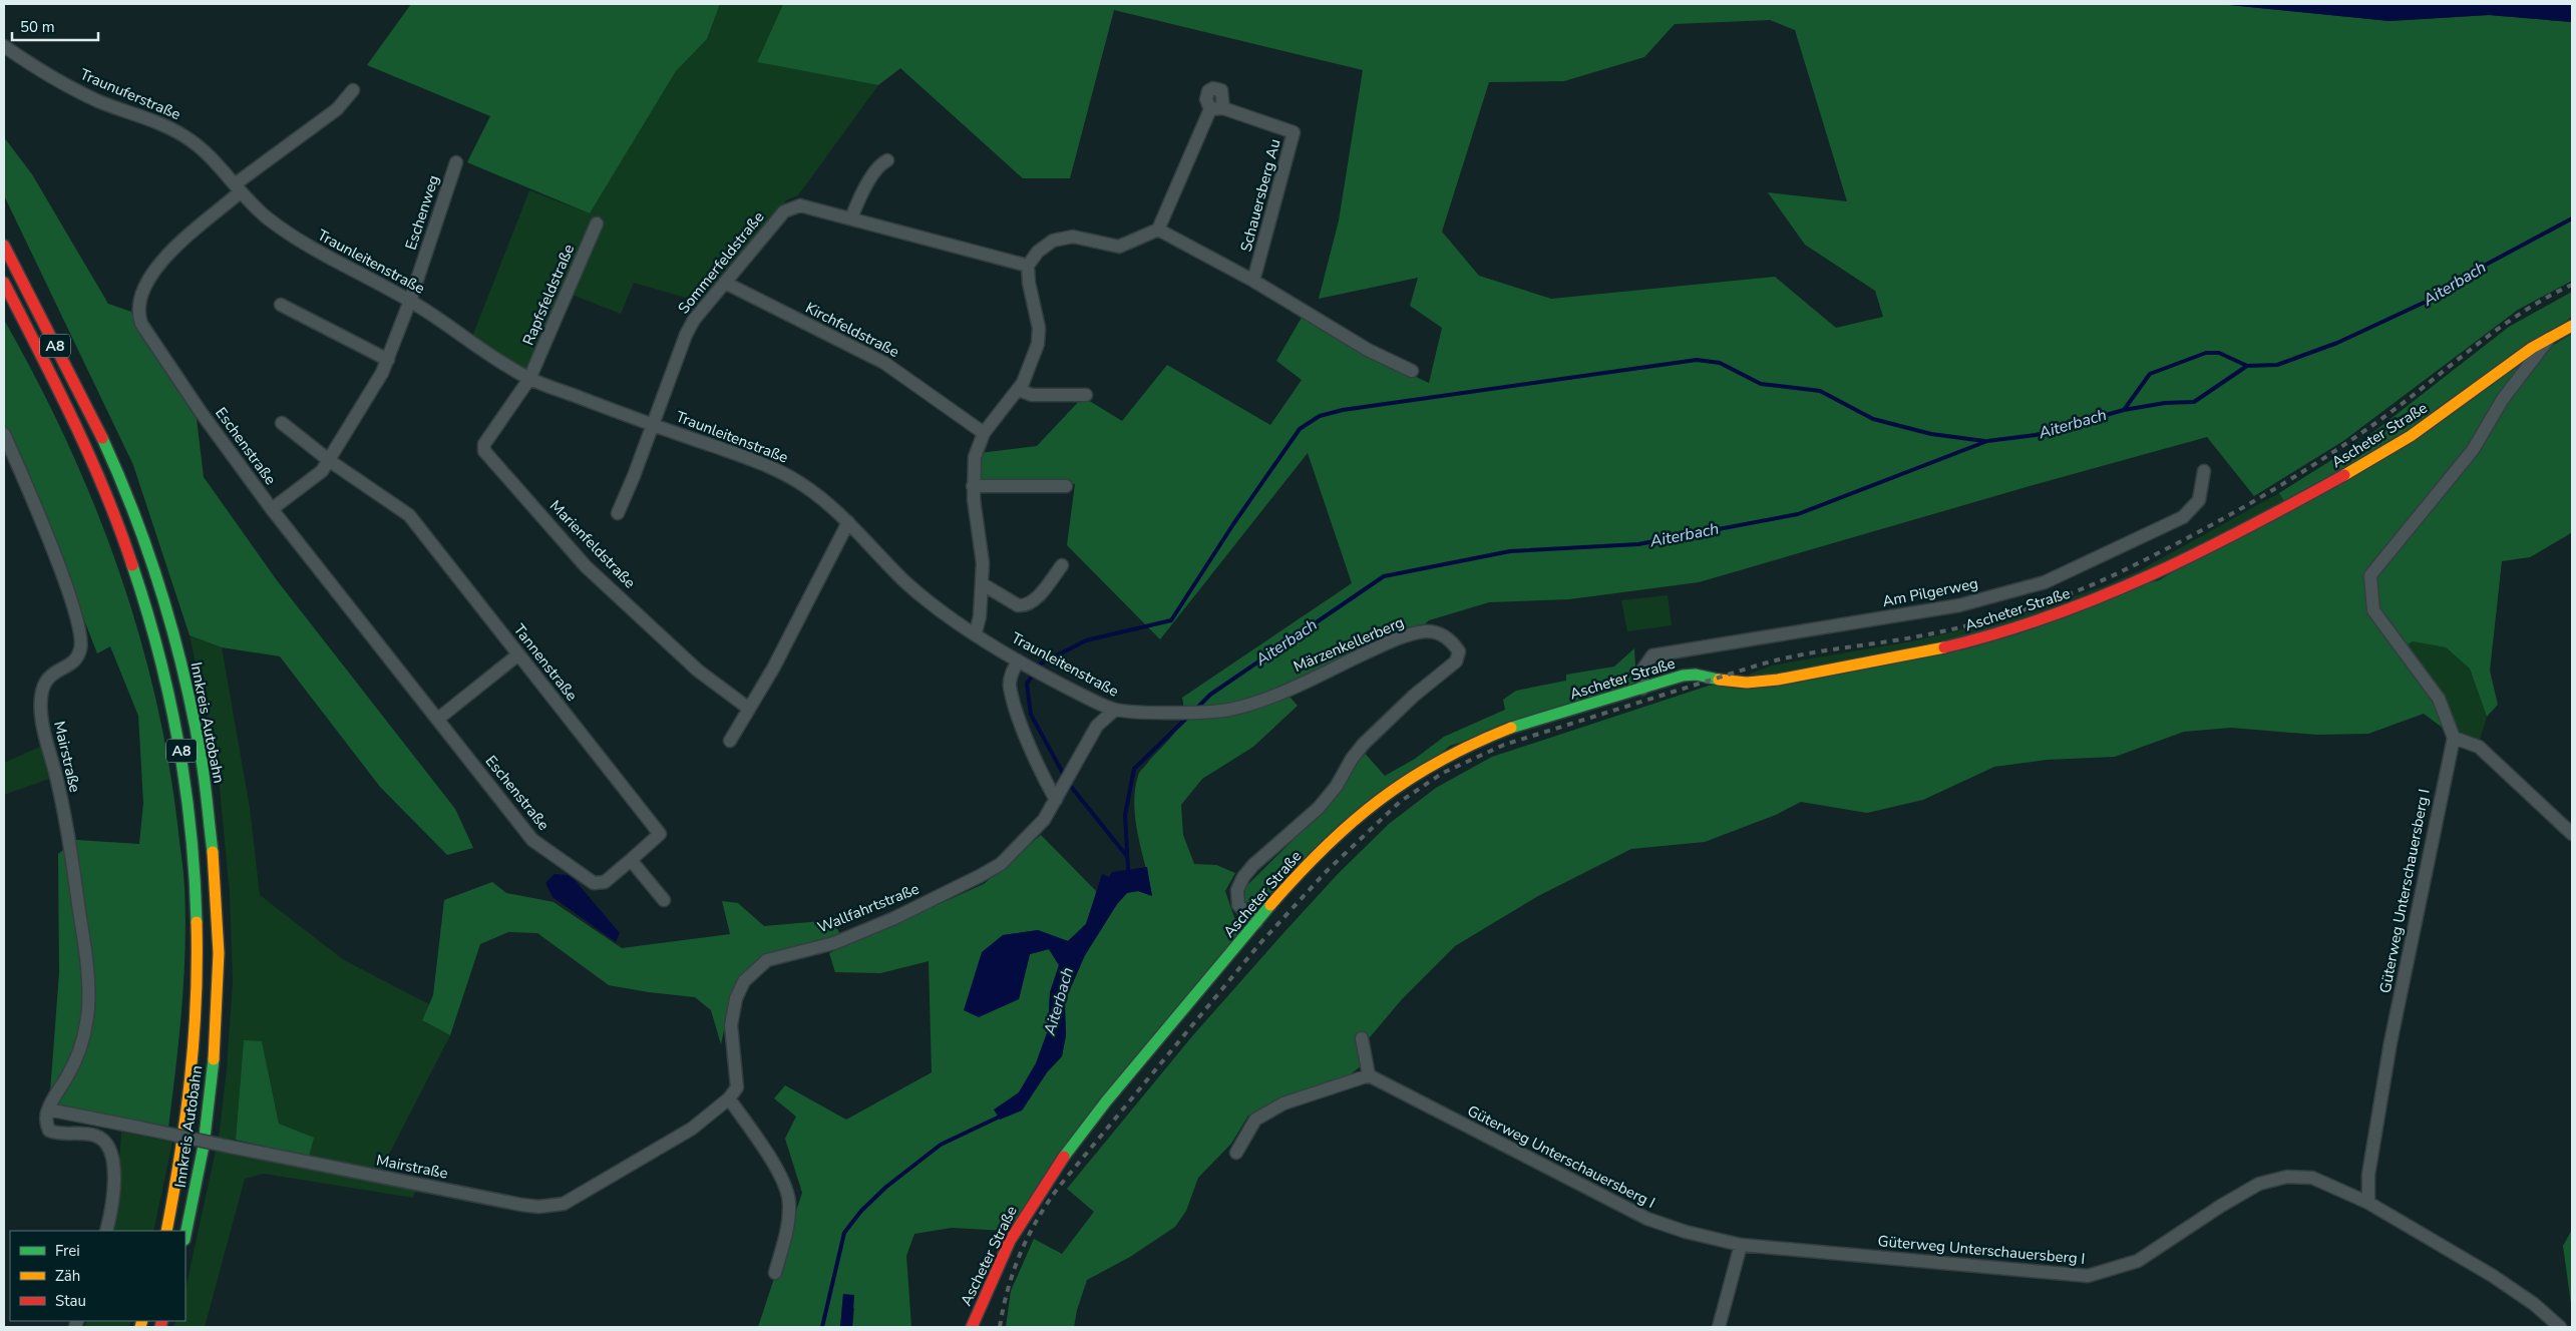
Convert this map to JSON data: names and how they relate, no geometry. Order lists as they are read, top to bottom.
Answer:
{
  "streets": {
    "main road": ["A8", "Ascheter Straße", "Innkreis Autobahn"],
    "street": [
      "Traunuferstraße",
      "Schauersberg Au",
      "Eschenweg",
      "Traunleitenstraße",
      "Sommerfeldstraße",
      "Rapfsfeldstraße",
      "Kirchfeldstraße",
      "Eschenstraße",
      "Marienfeldstraße",
      "Am Pilgerweg",
      "Märzenkellerberg",
      "Tannenstraße",
      "Mairstraße",
      "Güterweg Unterschauersberg I",
      "Wallfahrtstraße"
    ]
  },
  "crossings": [
    ["Traunuferstraße", "Traunleitenstraße"],
    ["Traunuferstraße", "Eschenstraße"],
    ["Eschenweg", "Traunleitenstraße"],
    ["Traunleitenstraße", "Sommerfeldstraße"],
    ["Traunleitenstraße", "Rapfsfeldstraße"],
    ["Traunleitenstraße", "Eschenstraße"],
    ["Traunleitenstraße", "Marienfeldstraße"],
    ["Traunleitenstraße", "Märzenkellerberg"],
    ["Traunleitenstraße", "Wallfahrtstraße"],
    ["Sommerfeldstraße", "Kirchfeldstraße"],
    ["Rapfsfeldstraße", "Marienfeldstraße"],
    ["Ascheter Straße", "Am Pilgerweg"],
    ["Ascheter Straße", "Märzenkellerberg"],
    ["Eschenstraße", "Tannenstraße"],
    ["Mairstraße", "Wallfahrtstraße"]
  ],
  "water": ["Aiterbach"],
  "legend": ["Frei", "Zäh", "Stau"],
  "scale_bar": "50 m"
}
